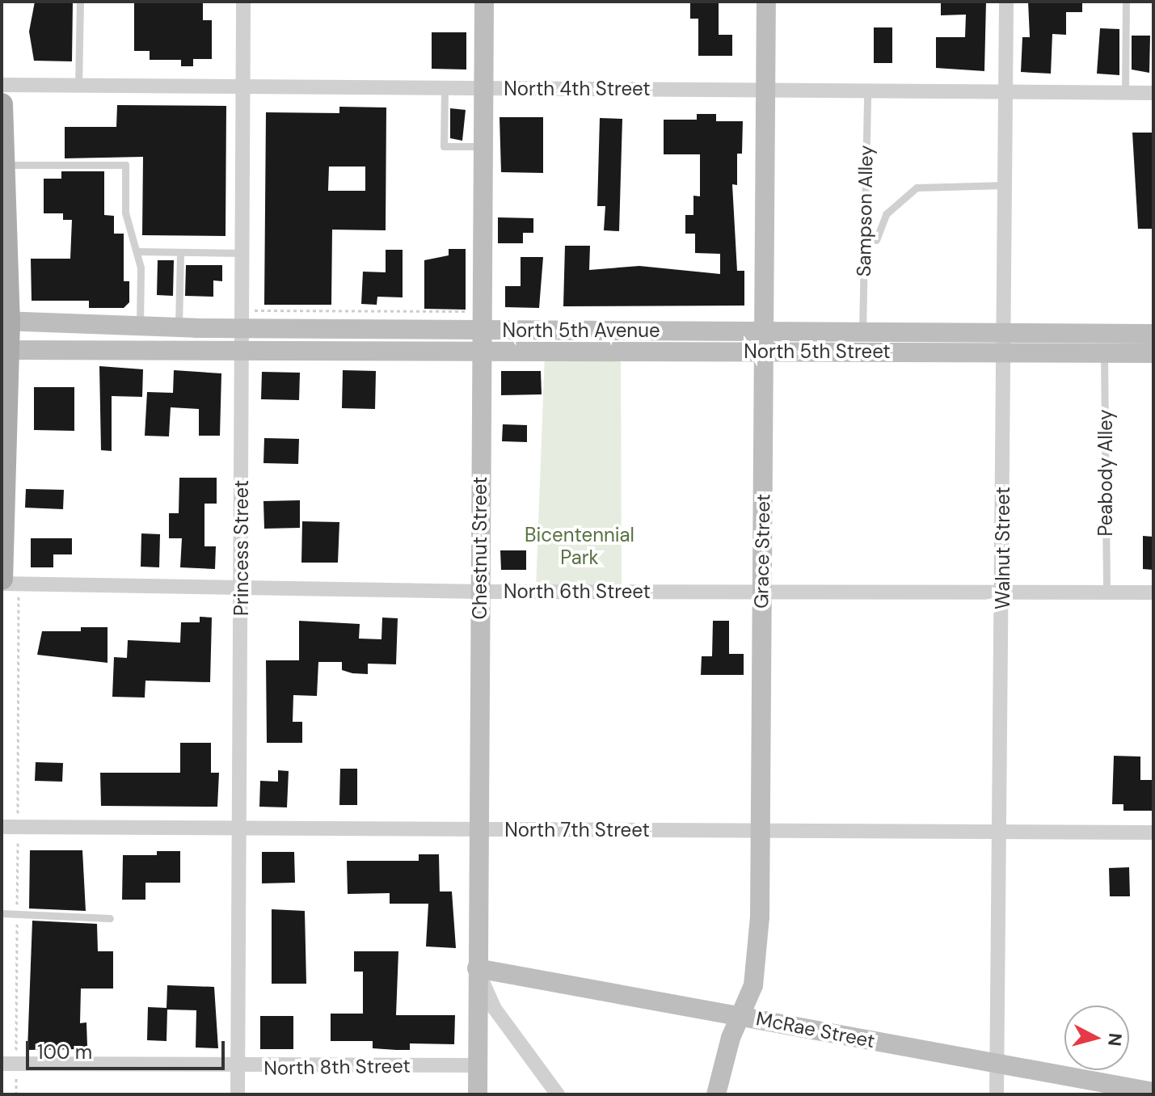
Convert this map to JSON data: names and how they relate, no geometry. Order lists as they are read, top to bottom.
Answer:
{
  "streets": {
    "street": [
      "North 4th Street",
      "North 5th Avenue",
      "North 5th Street",
      "Princess Street",
      "Chestnut Street",
      "Walnut Street",
      "Grace Street",
      "North 6th Street",
      "North 7th Street",
      "McRae Street",
      "North 8th Street"
    ],
    "lane": ["Sampson Alley", "Peabody Alley"]
  },
  "crossings": [
    ["North 4th Street", "Sampson Alley"],
    ["North 4th Street", "Princess Street"],
    ["North 4th Street", "Chestnut Street"],
    ["North 4th Street", "Walnut Street"],
    ["North 4th Street", "Grace Street"],
    ["North 5th Avenue", "North 5th Street"],
    ["North 5th Avenue", "Princess Street"],
    ["North 5th Avenue", "Chestnut Street"],
    ["North 5th Street", "Peabody Alley"],
    ["North 5th Street", "Chestnut Street"],
    ["North 5th Street", "Walnut Street"],
    ["North 5th Street", "Grace Street"],
    ["Peabody Alley", "North 6th Street"],
    ["Princess Street", "North 6th Street"],
    ["Princess Street", "North 7th Street"],
    ["Princess Street", "North 8th Street"],
    ["Chestnut Street", "North 6th Street"],
    ["Chestnut Street", "North 7th Street"],
    ["Chestnut Street", "McRae Street"],
    ["Chestnut Street", "North 8th Street"],
    ["Walnut Street", "North 6th Street"],
    ["Walnut Street", "North 7th Street"],
    ["Walnut Street", "McRae Street"],
    ["Grace Street", "North 6th Street"],
    ["Grace Street", "North 7th Street"],
    ["Grace Street", "McRae Street"]
  ],
  "parks": ["Bicentennial Park"],
  "scale_bar": "100 m",
  "north": "right"
}
